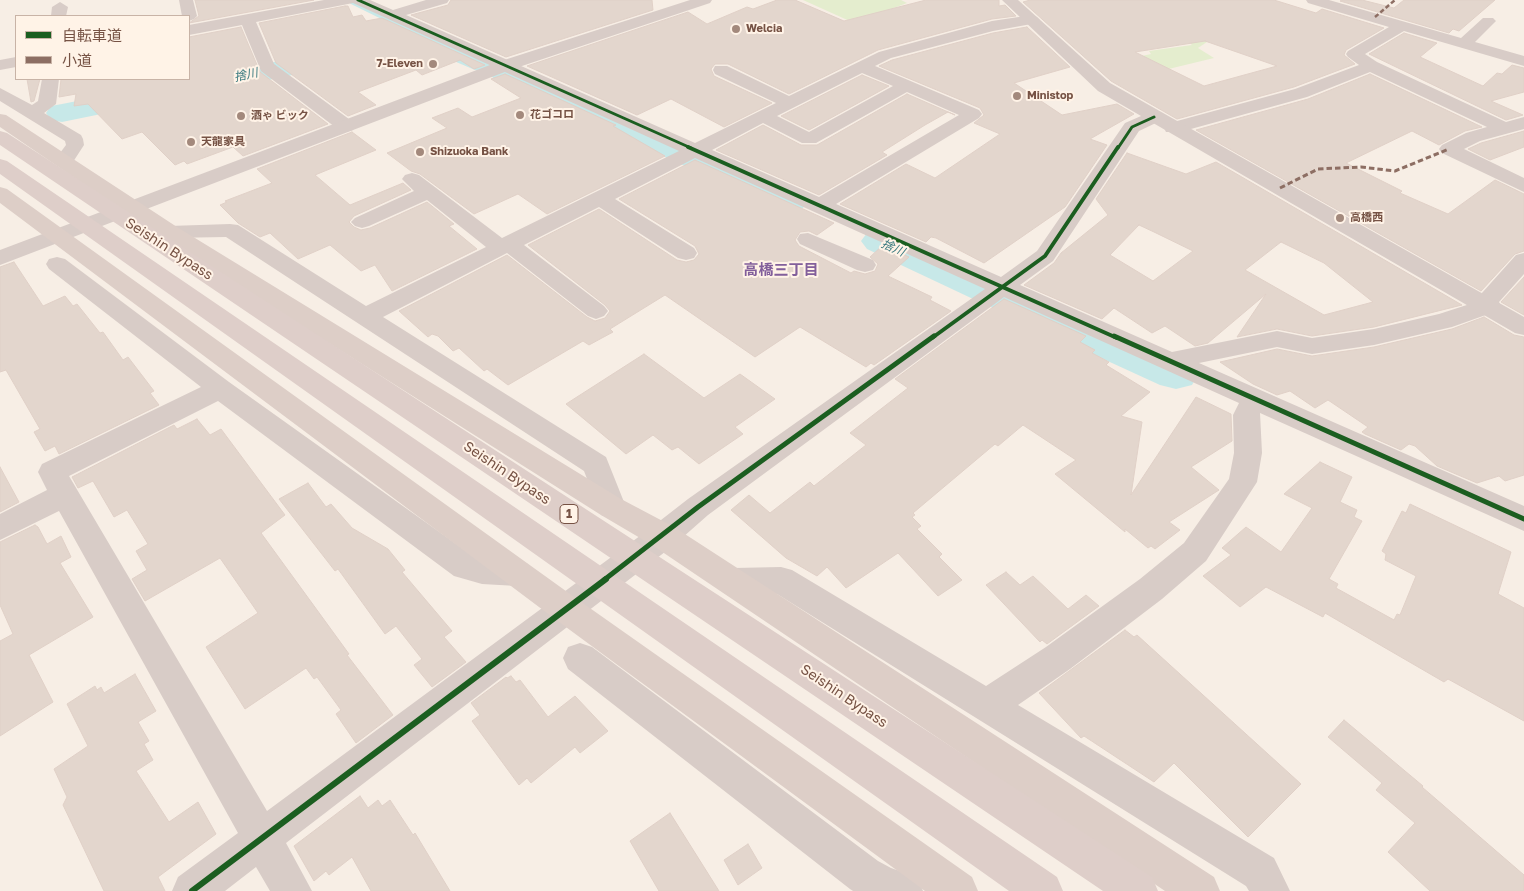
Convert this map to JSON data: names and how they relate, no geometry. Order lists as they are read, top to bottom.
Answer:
{
  "streets": {
    "highway": ["Seishin Bypass", "1"]
  },
  "districts": ["高橋三丁目"],
  "water": ["捨川"],
  "places": [
    "Welcia",
    "7-Eleven",
    "Ministop",
    "花ゴコロ",
    "酒ゃ ビック",
    "天龍家具",
    "Shizuoka Bank",
    "高橋西"
  ],
  "legend": ["自転車道", "小道"]
}
